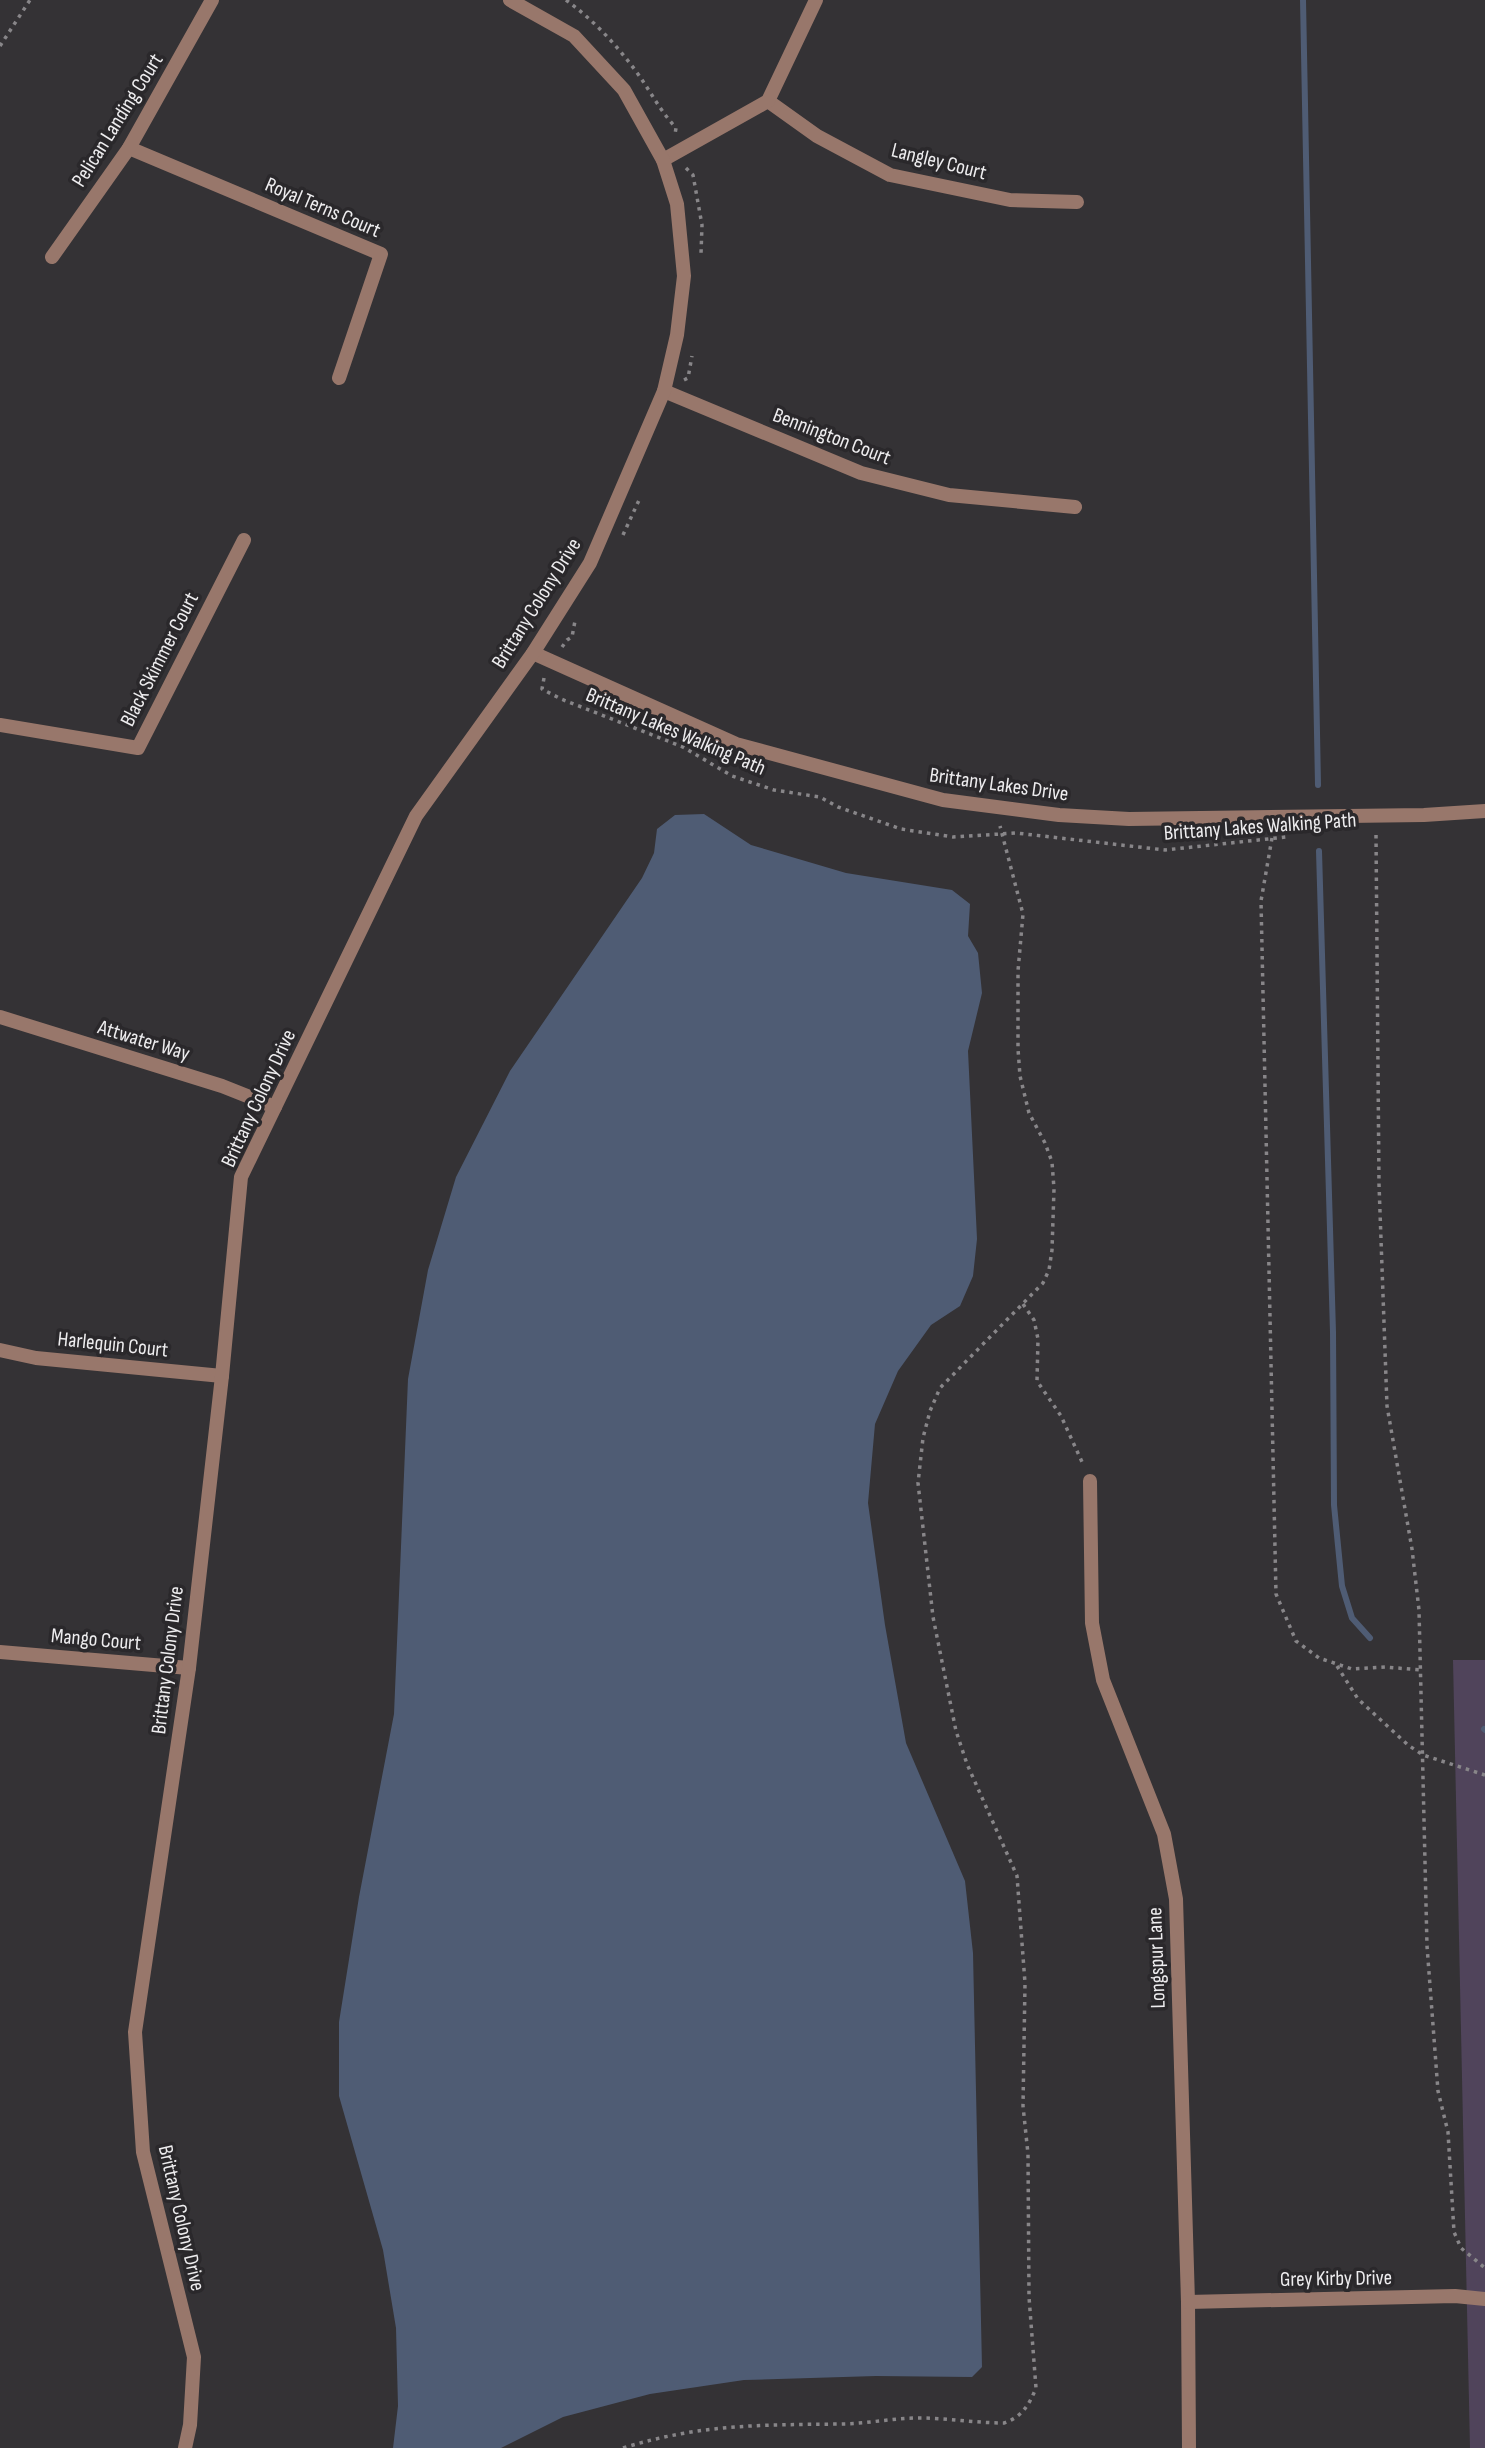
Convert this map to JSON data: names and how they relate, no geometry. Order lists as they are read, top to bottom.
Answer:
{
  "streets": {
    "street": [
      "Pelican Landing Court",
      "Langley Court",
      "Royal Terns Court",
      "Bennington Court",
      "Brittany Colony Drive",
      "Black Skimmer Court",
      "Brittany Lakes Drive",
      "Attwater Way",
      "Harlequin Court",
      "Mango Court",
      "Longspur Lane",
      "Grey Kirby Drive"
    ],
    "path": ["Brittany Lakes Walking Path"]
  },
  "crossings": [
    ["Pelican Landing Court", "Royal Terns Court"],
    ["Bennington Court", "Brittany Colony Drive"],
    ["Brittany Colony Drive", "Brittany Lakes Drive"],
    ["Brittany Colony Drive", "Attwater Way"],
    ["Brittany Colony Drive", "Harlequin Court"],
    ["Brittany Colony Drive", "Mango Court"],
    ["Brittany Lakes Walking Path", "Brittany Lakes Drive"],
    ["Longspur Lane", "Grey Kirby Drive"]
  ]
}
